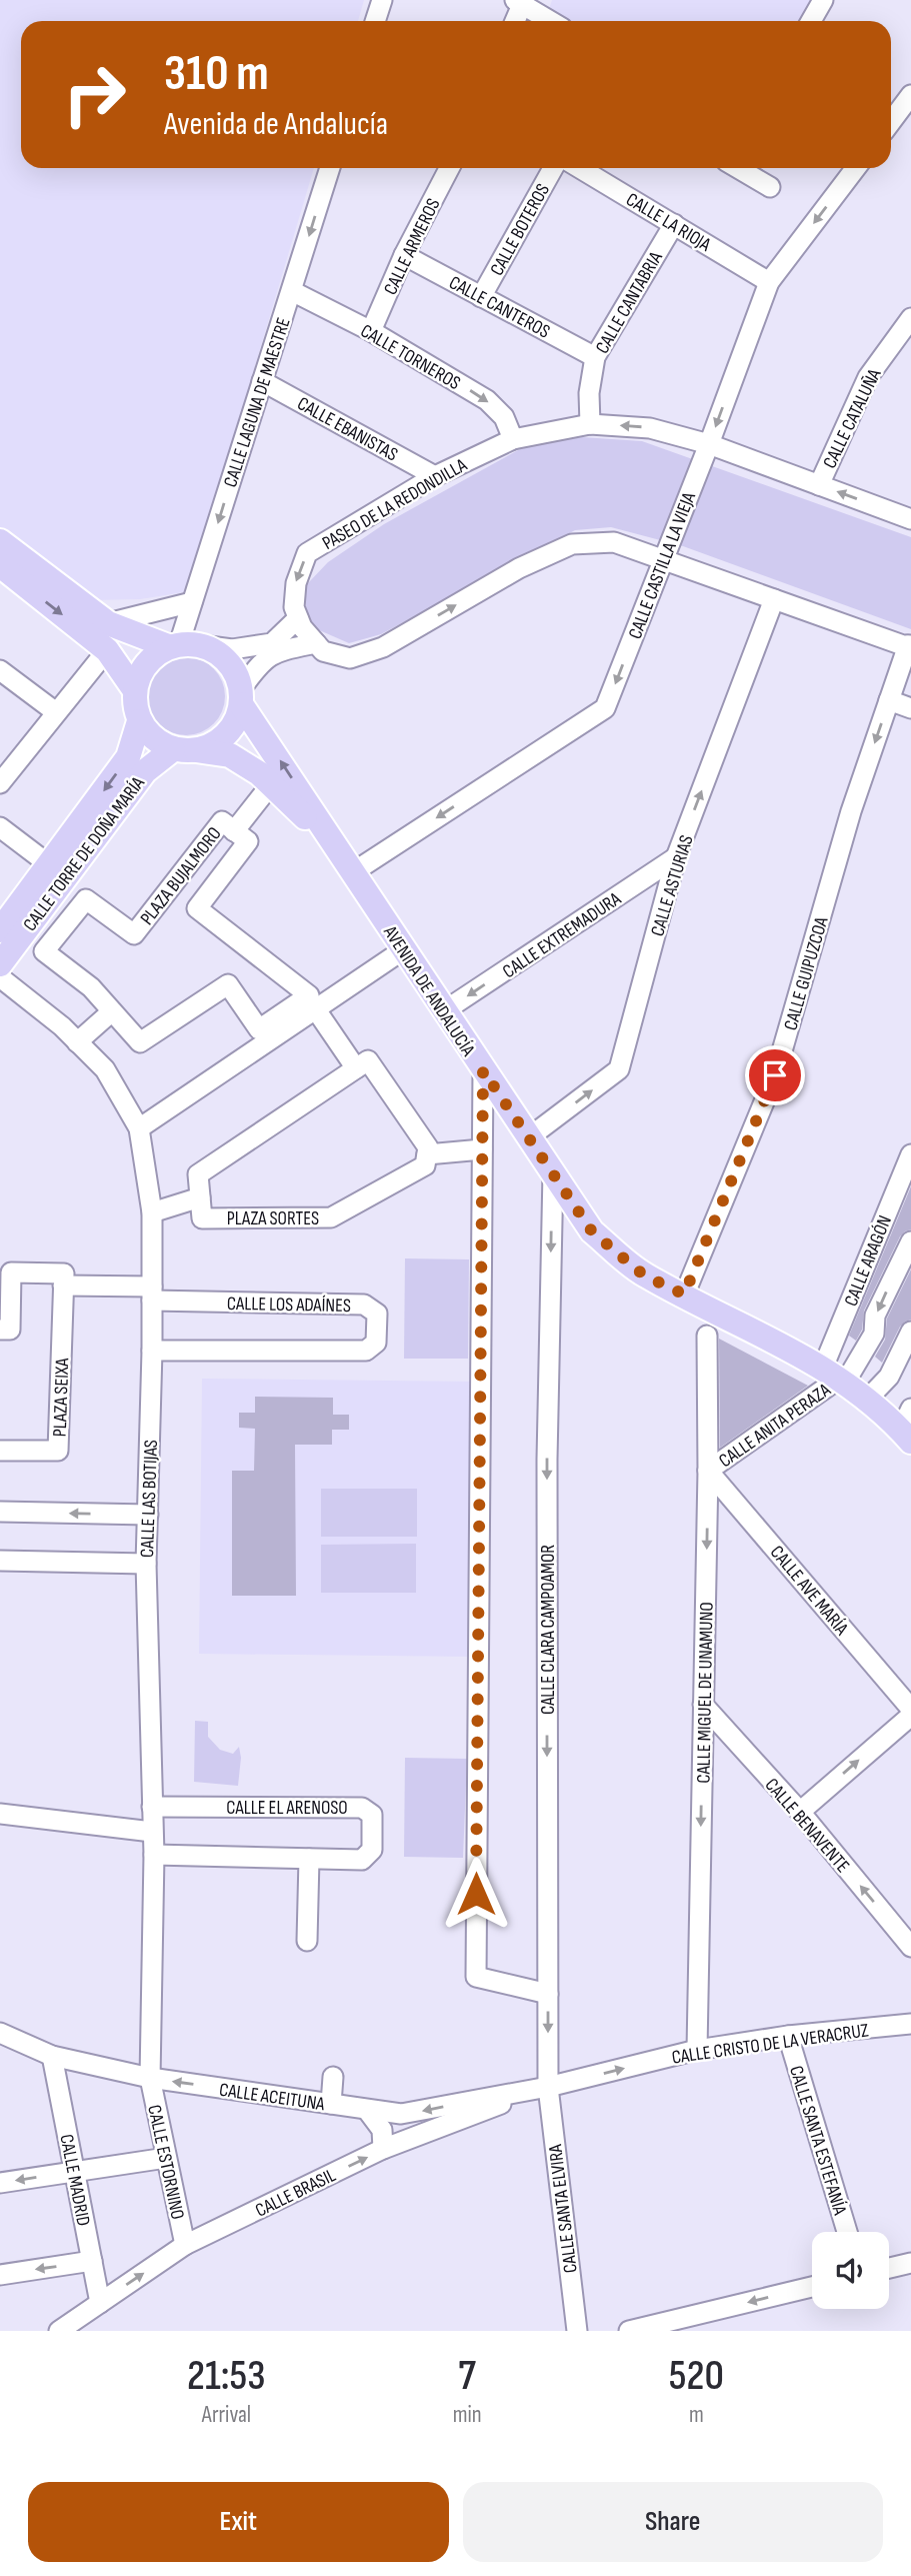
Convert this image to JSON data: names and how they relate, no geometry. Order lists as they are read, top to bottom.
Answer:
{
  "streets": {
    "main road": ["CALLE TORRE DE DOÑA MARÍA", "AVENIDA DE ANDALUCÍA"],
    "street": [
      "CALLE LA RIOJA",
      "CALLE BOTEROS",
      "CALLE ARMEROS",
      "CALLE CANTABRIA",
      "CALLE CANTEROS",
      "CALLE TORNEROS",
      "CALLE LAGUNA DE MAESTRE",
      "CALLE CATALUÑA",
      "CALLE EBANISTAS",
      "PASEO DE LA REDONDILLA",
      "CALLE CASTILLA LA VIEJA",
      "PLAZA BUJALMORO",
      "CALLE ASTURIAS",
      "CALLE EXTREMADURA",
      "CALLE GUIPUZCOA",
      "PLAZA SORTES",
      "CALLE ARAGÓN",
      "CALLE LOS ADAÍNES",
      "PLAZA SEIXA",
      "CALLE ANITA PERAZA",
      "CALLE LAS BOTIJAS",
      "CALLE AVE MARÍA",
      "CALLE CLARA CAMPOAMOR",
      "CALLE MIGUEL DE UNAMUNO",
      "CALLE EL ARENOSO",
      "CALLE BENAVENTE",
      "CALLE CRISTO DE LA VERACRUZ",
      "CALLE ACEITUNA",
      "CALLE SANTA ESTEFANÍA",
      "CALLE ESTORNINO",
      "CALLE MADRID",
      "CALLE BRASIL",
      "CALLE SANTA ELVIRA"
    ]
  },
  "crossings": [
    ["CALLE LA RIOJA", "CALLE CANTABRIA"],
    ["CALLE LA RIOJA", "CALLE CASTILLA LA VIEJA"],
    ["CALLE BOTEROS", "CALLE CANTEROS"],
    ["CALLE ARMEROS", "CALLE CANTEROS"],
    ["CALLE ARMEROS", "CALLE TORNEROS"],
    ["CALLE CANTABRIA", "CALLE CANTEROS"],
    ["CALLE CANTABRIA", "PASEO DE LA REDONDILLA"],
    ["CALLE TORNEROS", "CALLE LAGUNA DE MAESTRE"],
    ["CALLE TORNEROS", "PASEO DE LA REDONDILLA"],
    ["CALLE LAGUNA DE MAESTRE", "CALLE EBANISTAS"],
    ["CALLE LAGUNA DE MAESTRE", "CALLE TORRE DE DOÑA MARÍA"],
    ["CALLE LAGUNA DE MAESTRE", "AVENIDA DE ANDALUCÍA"],
    ["CALLE CATALUÑA", "PASEO DE LA REDONDILLA"],
    ["CALLE EBANISTAS", "PASEO DE LA REDONDILLA"],
    ["PASEO DE LA REDONDILLA", "CALLE CASTILLA LA VIEJA"],
    ["CALLE CASTILLA LA VIEJA", "AVENIDA DE ANDALUCÍA"],
    ["CALLE TORRE DE DOÑA MARÍA", "AVENIDA DE ANDALUCÍA"],
    ["PLAZA BUJALMORO", "AVENIDA DE ANDALUCÍA"],
    ["CALLE ASTURIAS", "CALLE EXTREMADURA"],
    ["CALLE ASTURIAS", "AVENIDA DE ANDALUCÍA"],
    ["CALLE EXTREMADURA", "AVENIDA DE ANDALUCÍA"],
    ["CALLE GUIPUZCOA", "AVENIDA DE ANDALUCÍA"],
    ["AVENIDA DE ANDALUCÍA", "CALLE ARAGÓN"],
    ["AVENIDA DE ANDALUCÍA", "CALLE ANITA PERAZA"],
    ["AVENIDA DE ANDALUCÍA", "CALLE CLARA CAMPOAMOR"],
    ["PLAZA SORTES", "CALLE LAS BOTIJAS"],
    ["CALLE ARAGÓN", "CALLE ANITA PERAZA"],
    ["CALLE LOS ADAÍNES", "CALLE LAS BOTIJAS"],
    ["CALLE ANITA PERAZA", "CALLE AVE MARÍA"],
    ["CALLE ANITA PERAZA", "CALLE MIGUEL DE UNAMUNO"],
    ["CALLE LAS BOTIJAS", "CALLE EL ARENOSO"],
    ["CALLE LAS BOTIJAS", "CALLE ACEITUNA"],
    ["CALLE LAS BOTIJAS", "CALLE ESTORNINO"],
    ["CALLE AVE MARÍA", "CALLE MIGUEL DE UNAMUNO"],
    ["CALLE CLARA CAMPOAMOR", "CALLE CRISTO DE LA VERACRUZ"],
    ["CALLE CLARA CAMPOAMOR", "CALLE ACEITUNA"],
    ["CALLE CLARA CAMPOAMOR", "CALLE BRASIL"],
    ["CALLE CLARA CAMPOAMOR", "CALLE SANTA ELVIRA"],
    ["CALLE MIGUEL DE UNAMUNO", "CALLE BENAVENTE"],
    ["CALLE MIGUEL DE UNAMUNO", "CALLE CRISTO DE LA VERACRUZ"],
    ["CALLE CRISTO DE LA VERACRUZ", "CALLE ACEITUNA"],
    ["CALLE CRISTO DE LA VERACRUZ", "CALLE SANTA ESTEFANÍA"],
    ["CALLE CRISTO DE LA VERACRUZ", "CALLE BRASIL"],
    ["CALLE CRISTO DE LA VERACRUZ", "CALLE SANTA ELVIRA"],
    ["CALLE ACEITUNA", "CALLE ESTORNINO"],
    ["CALLE ACEITUNA", "CALLE MADRID"],
    ["CALLE ACEITUNA", "CALLE BRASIL"],
    ["CALLE ACEITUNA", "CALLE SANTA ELVIRA"],
    ["CALLE ESTORNINO", "CALLE BRASIL"],
    ["CALLE MADRID", "CALLE BRASIL"],
    ["CALLE BRASIL", "CALLE SANTA ELVIRA"]
  ],
  "one_way": [
    "CALLE TORNEROS",
    "CALLE LAGUNA DE MAESTRE",
    "CALLE CASTILLA LA VIEJA",
    "CALLE ASTURIAS",
    "CALLE EXTREMADURA",
    "CALLE GUIPUZCOA",
    "CALLE MIGUEL DE UNAMUNO",
    "CALLE BENAVENTE",
    "CALLE CRISTO DE LA VERACRUZ",
    "CALLE ACEITUNA"
  ],
  "page": {
    "turn": ["310 m", "Avenida de Andalucía"],
    "eta": [
      "21:53",
      "Arrival",
      "7",
      "min",
      "520",
      "m"
    ],
    "buttons": ["Exit", "Share"]
  }
}
